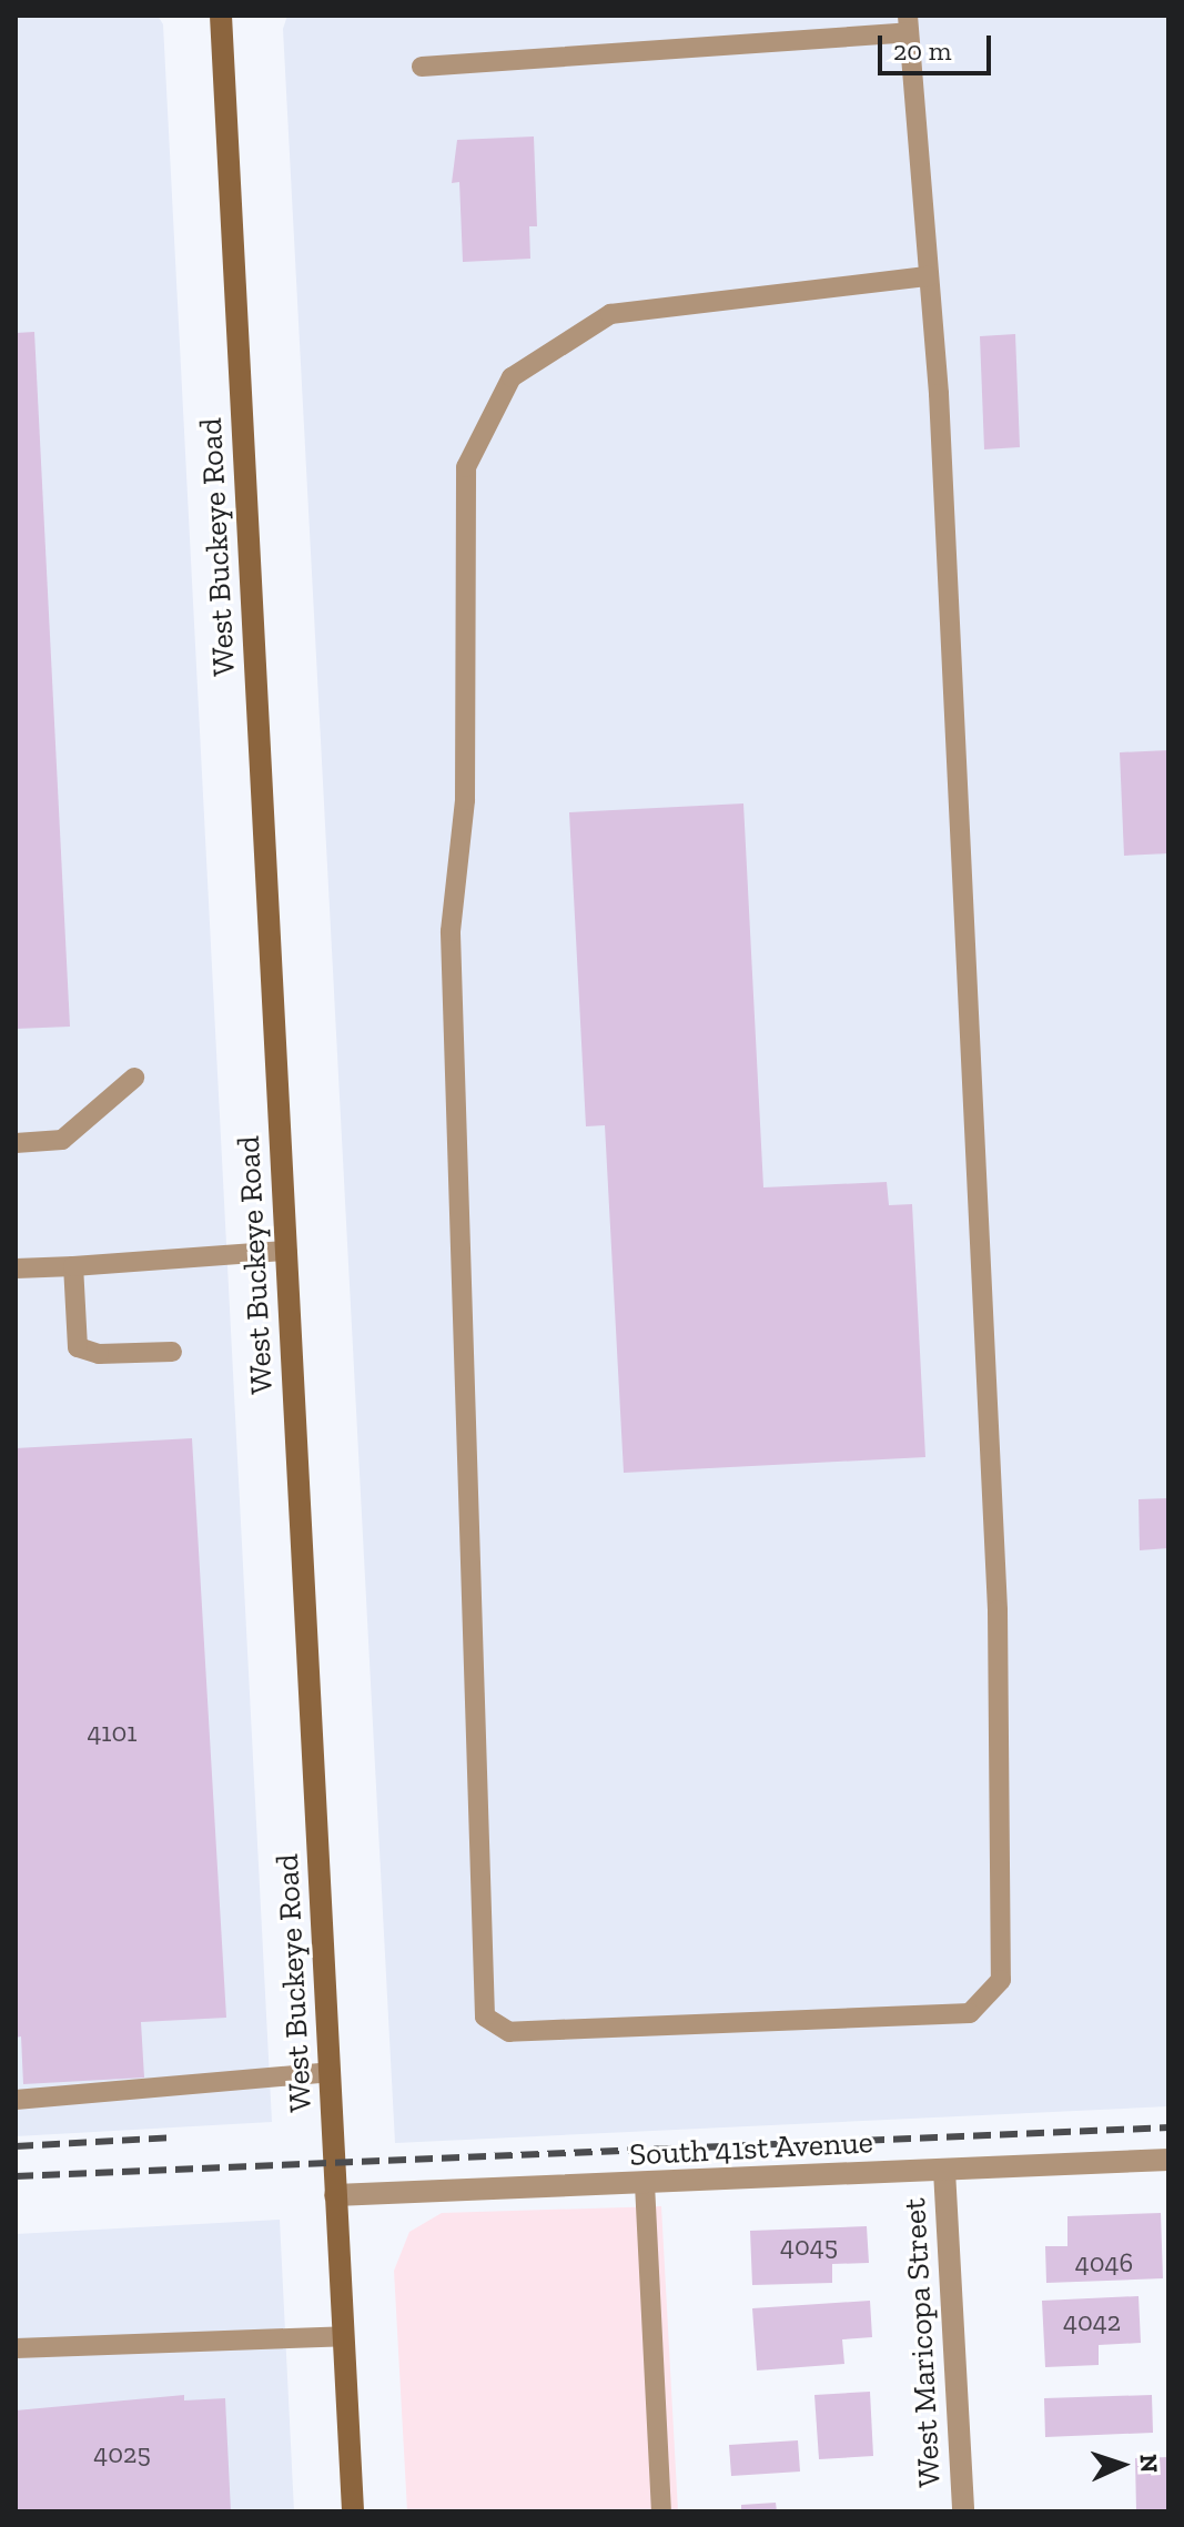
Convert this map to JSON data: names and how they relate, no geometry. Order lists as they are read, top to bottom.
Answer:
{
  "streets": {
    "main road": ["West Buckeye Road"],
    "street": ["South 41st Avenue", "West Maricopa Street"]
  },
  "crossings": [
    ["West Buckeye Road", "South 41st Avenue"],
    ["South 41st Avenue", "West Maricopa Street"]
  ],
  "house_numbers": [
    "4101",
    "4045",
    "4046",
    "4042",
    "4025"
  ],
  "scale_bar": "20 m",
  "north": "right"
}
